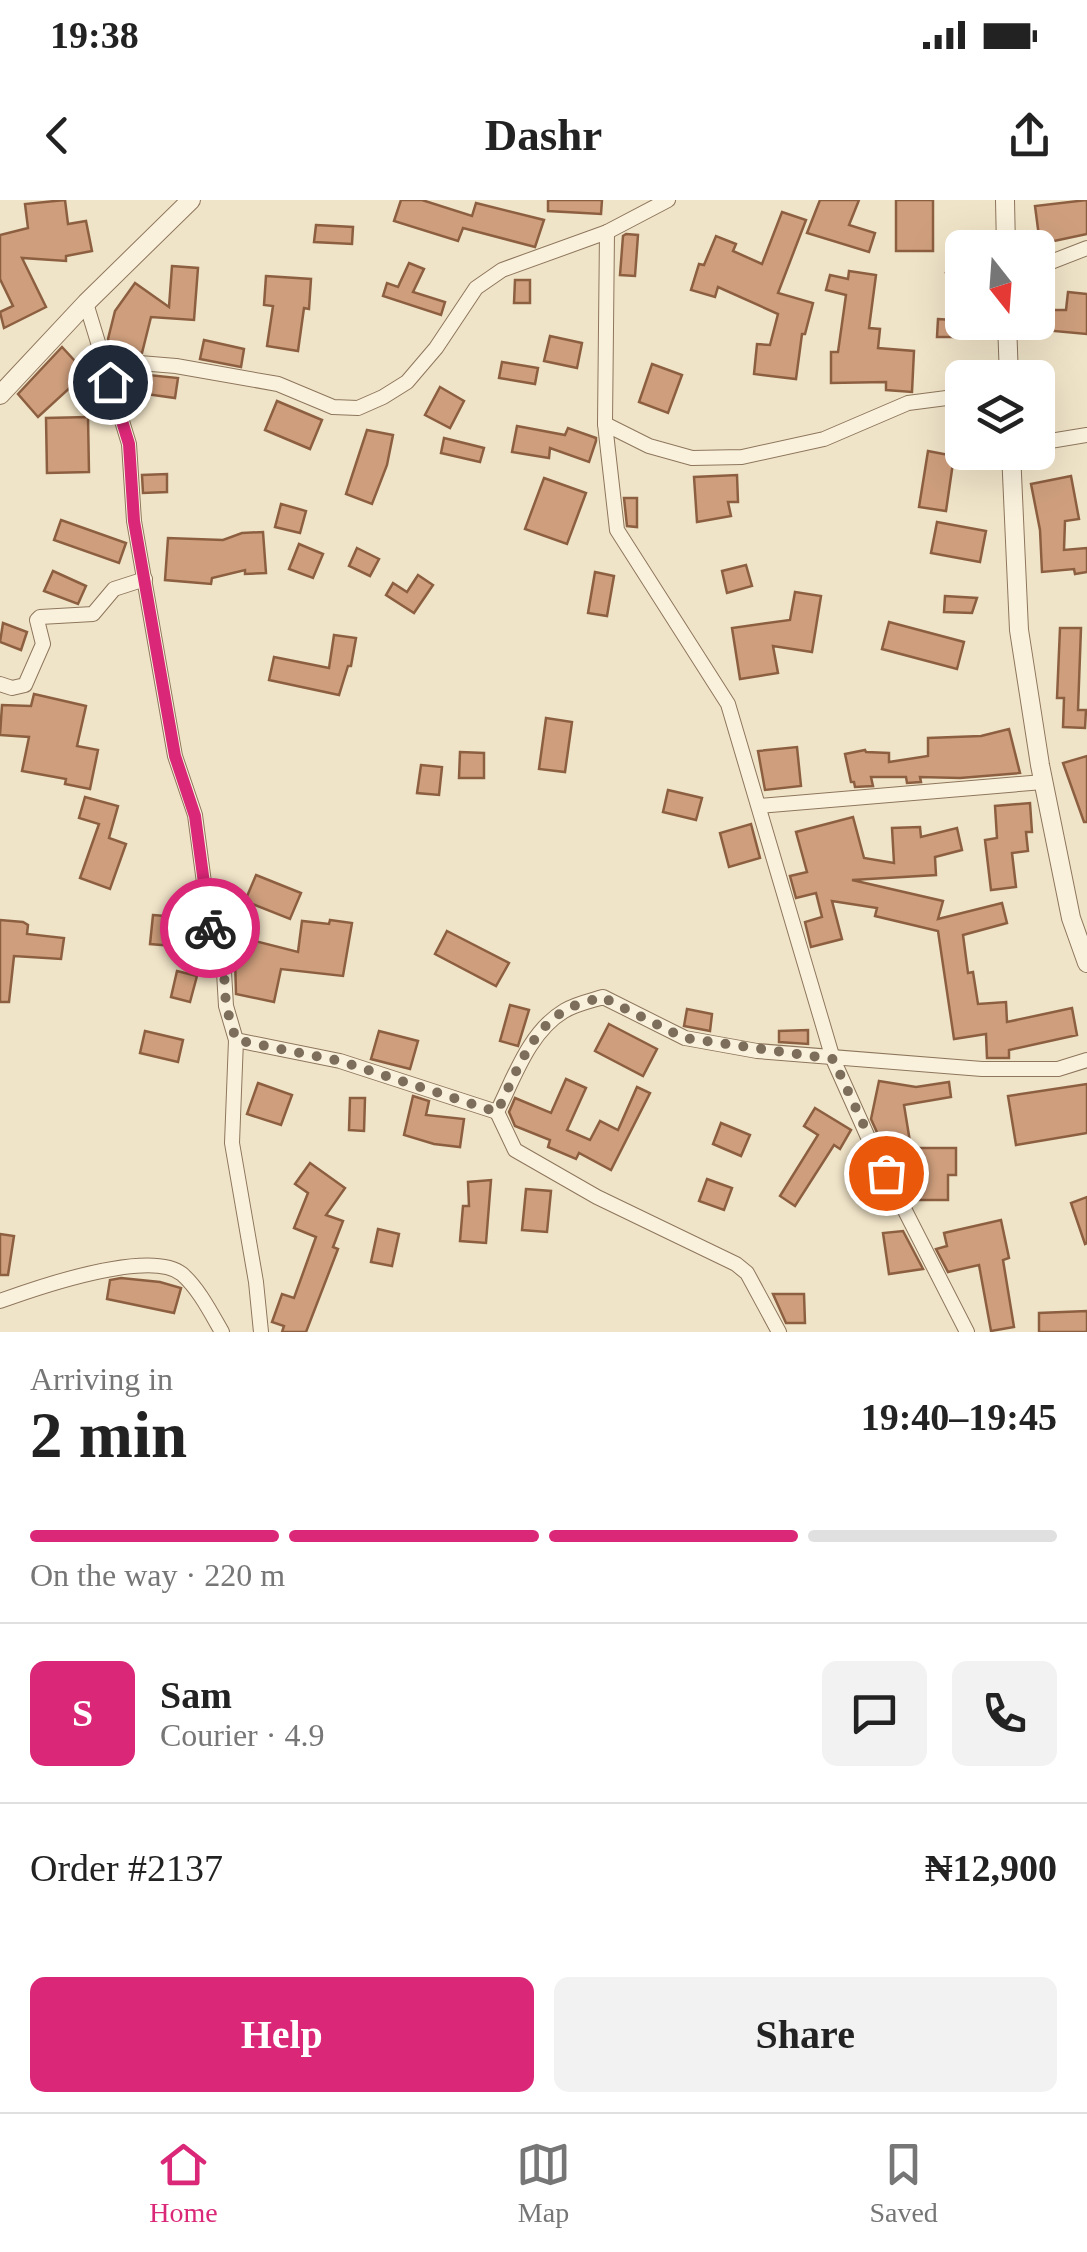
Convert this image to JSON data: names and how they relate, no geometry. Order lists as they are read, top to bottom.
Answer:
{
  "north": "bottom",
  "page": {
    "status": "19:38",
    "header": "Dashr",
    "heading": ["2 min", "Arriving in", "19:40–19:45"],
    "panel": [
      "Sam",
      "Courier · 4.9",
      "Order #2137",
      "₦12,900"
    ],
    "bar": "On the way · 220 m",
    "round": "S",
    "buttons": ["Help", "Share"],
    "tabs": ["Home", "Map", "Saved"]
  }
}
